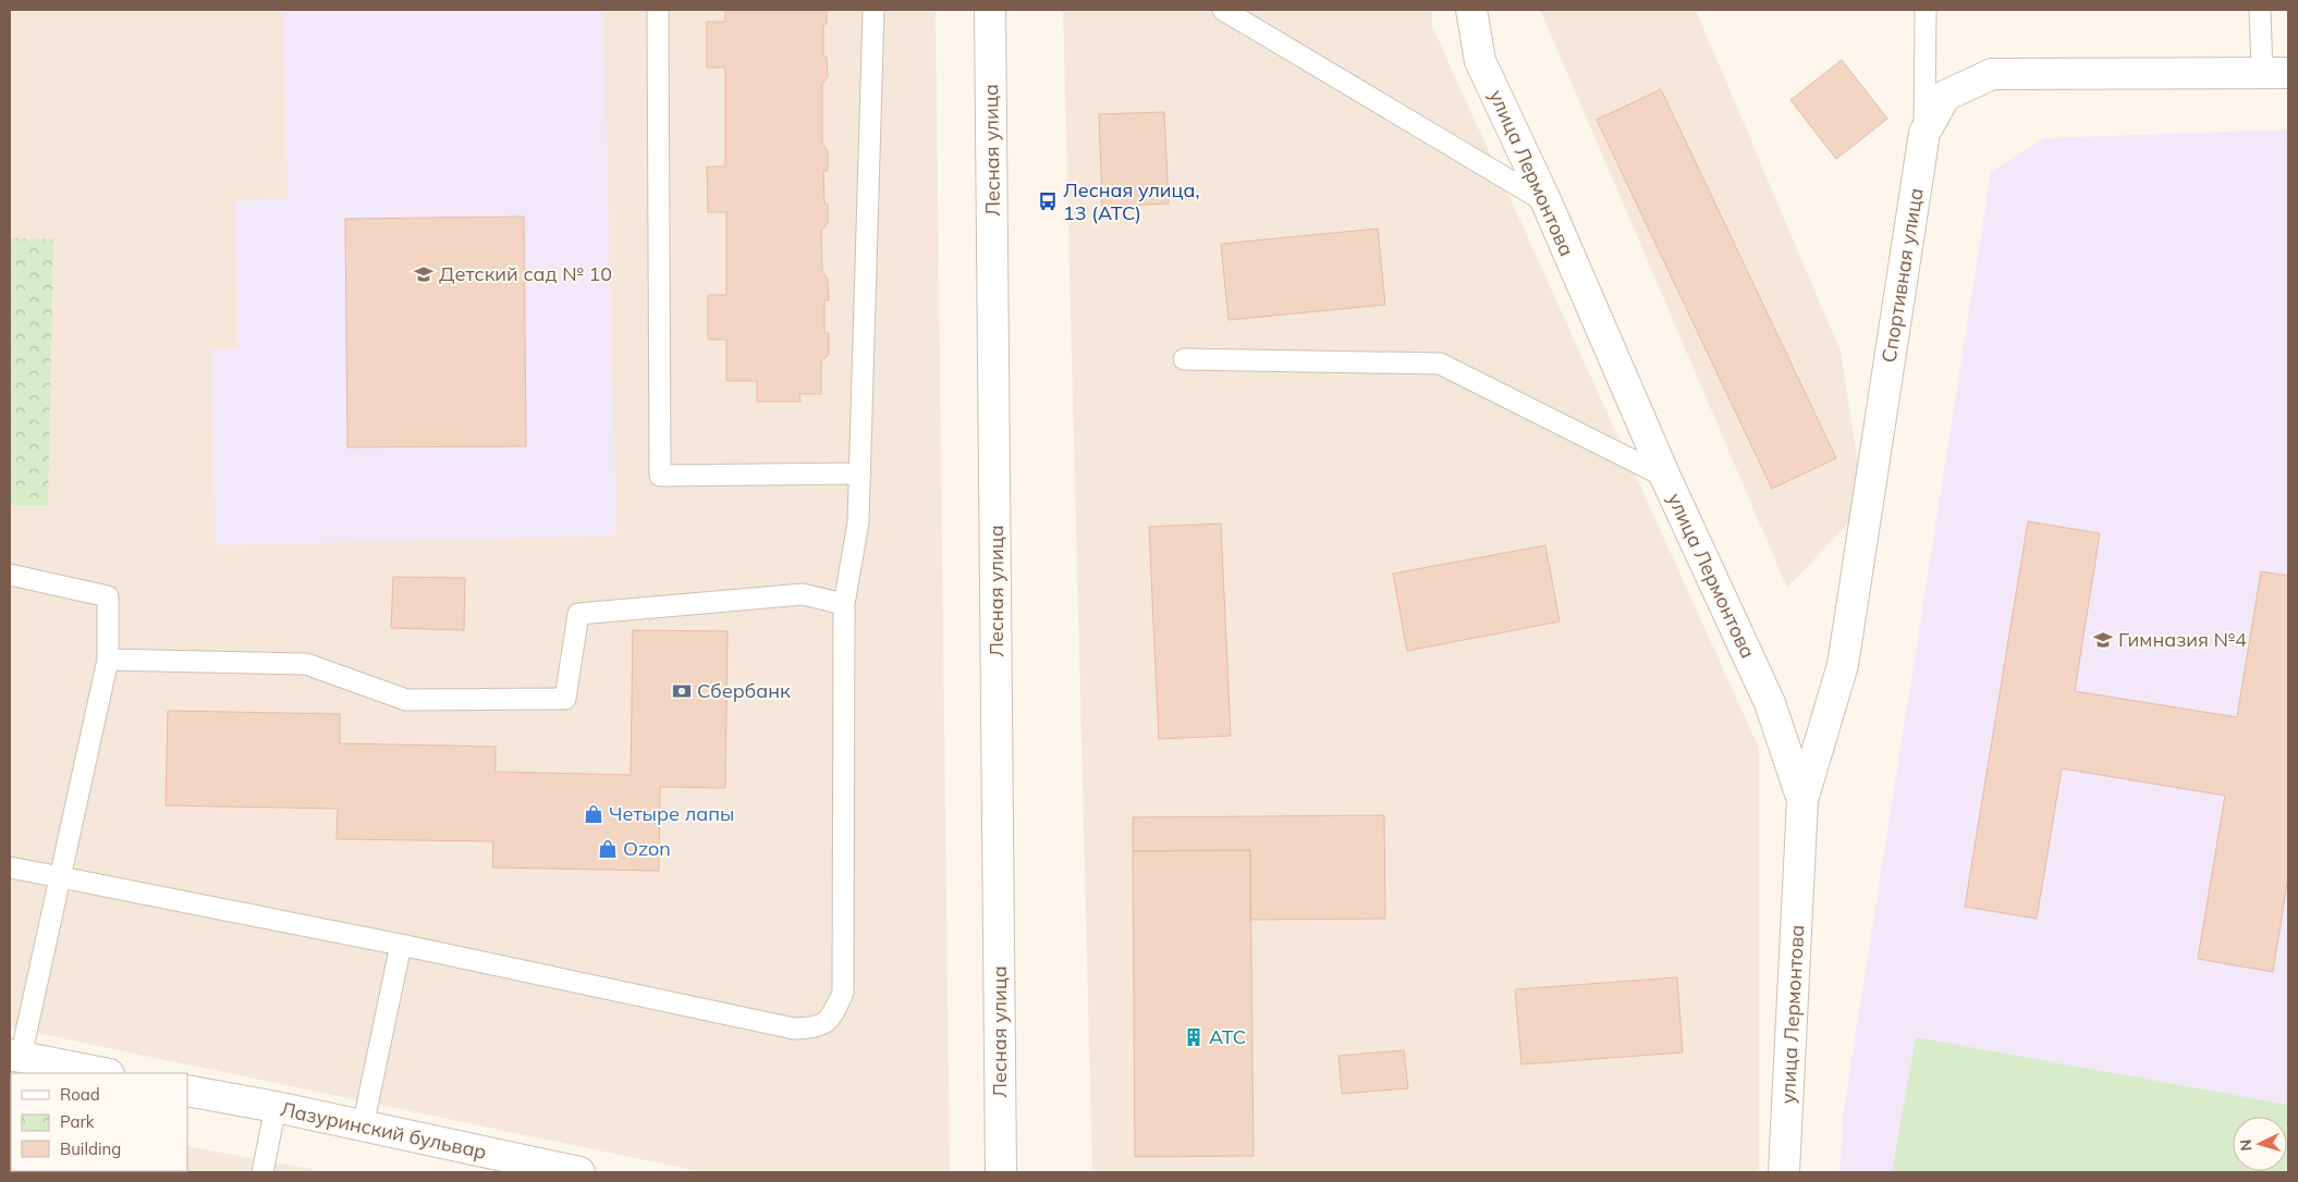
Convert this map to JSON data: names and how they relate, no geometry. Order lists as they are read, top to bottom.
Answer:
{
  "streets": {
    "street": [
      "Лесная улица",
      "улица Лермонтова",
      "Спортивная улица",
      "Лазуринский бульвар"
    ]
  },
  "crossings": [
    ["улица Лермонтова", "Спортивная улица"]
  ],
  "places": {
    "bus stop": ["Лесная улица, 13 (АТС)"],
    "school or university": ["Детский сад № 10", "Гимназия №4"],
    "bank": ["Сбербанк"],
    "shop": ["Четыре лапы", "Ozon"],
    "building": ["АТС"]
  },
  "legend": ["Road", "Park", "Building"],
  "north": "left"
}
